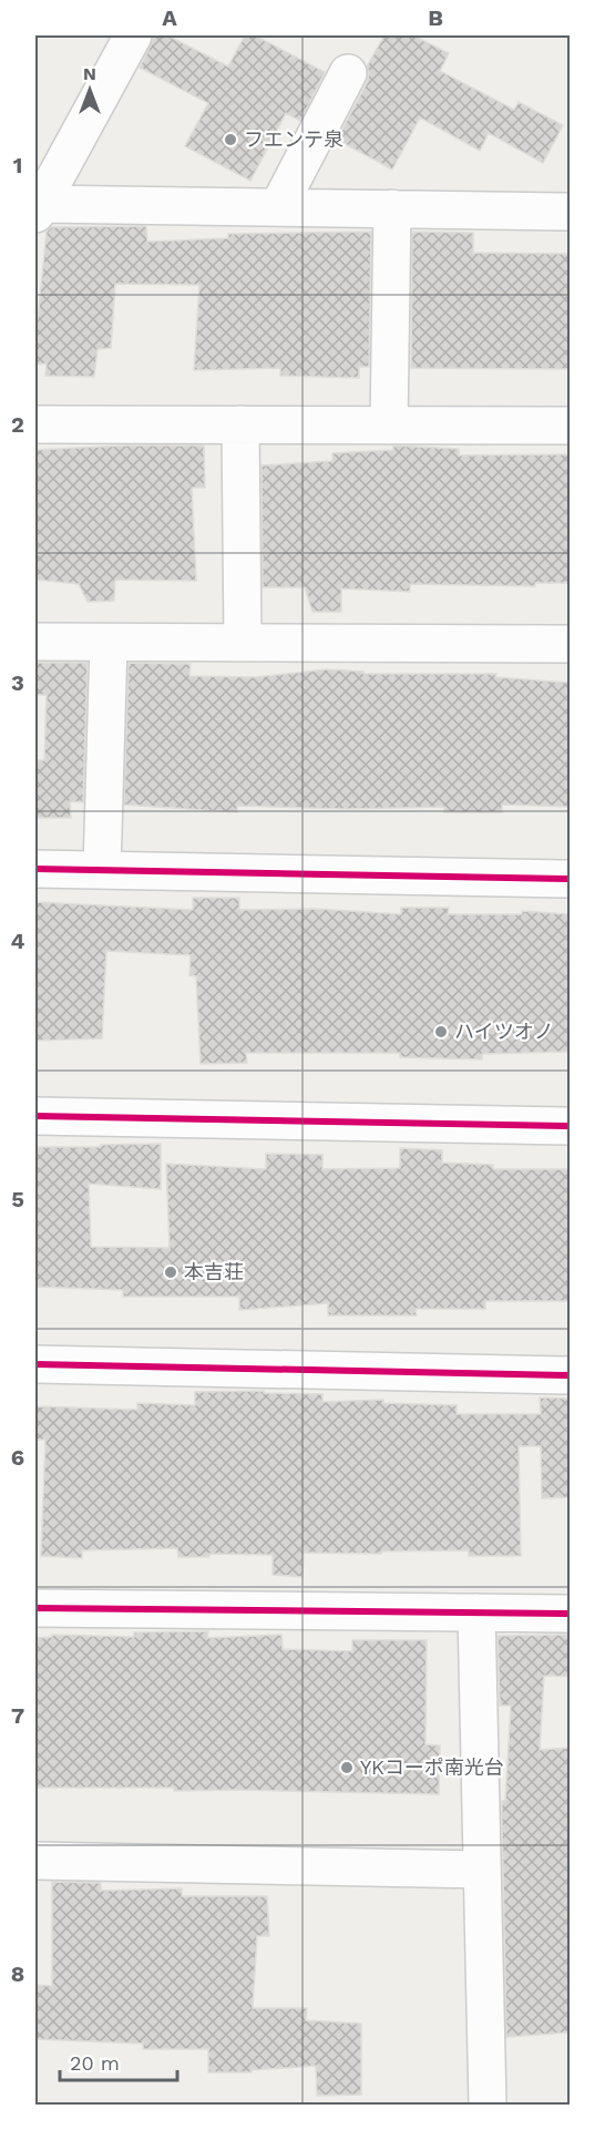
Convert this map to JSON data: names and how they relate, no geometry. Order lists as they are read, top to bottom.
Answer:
{
  "places": [
    "フエンテ泉",
    "ハイツオノ",
    "本吉荘",
    "YKコーポ南光台"
  ],
  "scale_bar": "20 m",
  "north": "top",
  "grid": {
    "columns": ["A", "B"],
    "rows": [
      "1",
      "2",
      "3",
      "4",
      "5",
      "6",
      "7",
      "8"
    ]
  }
}
